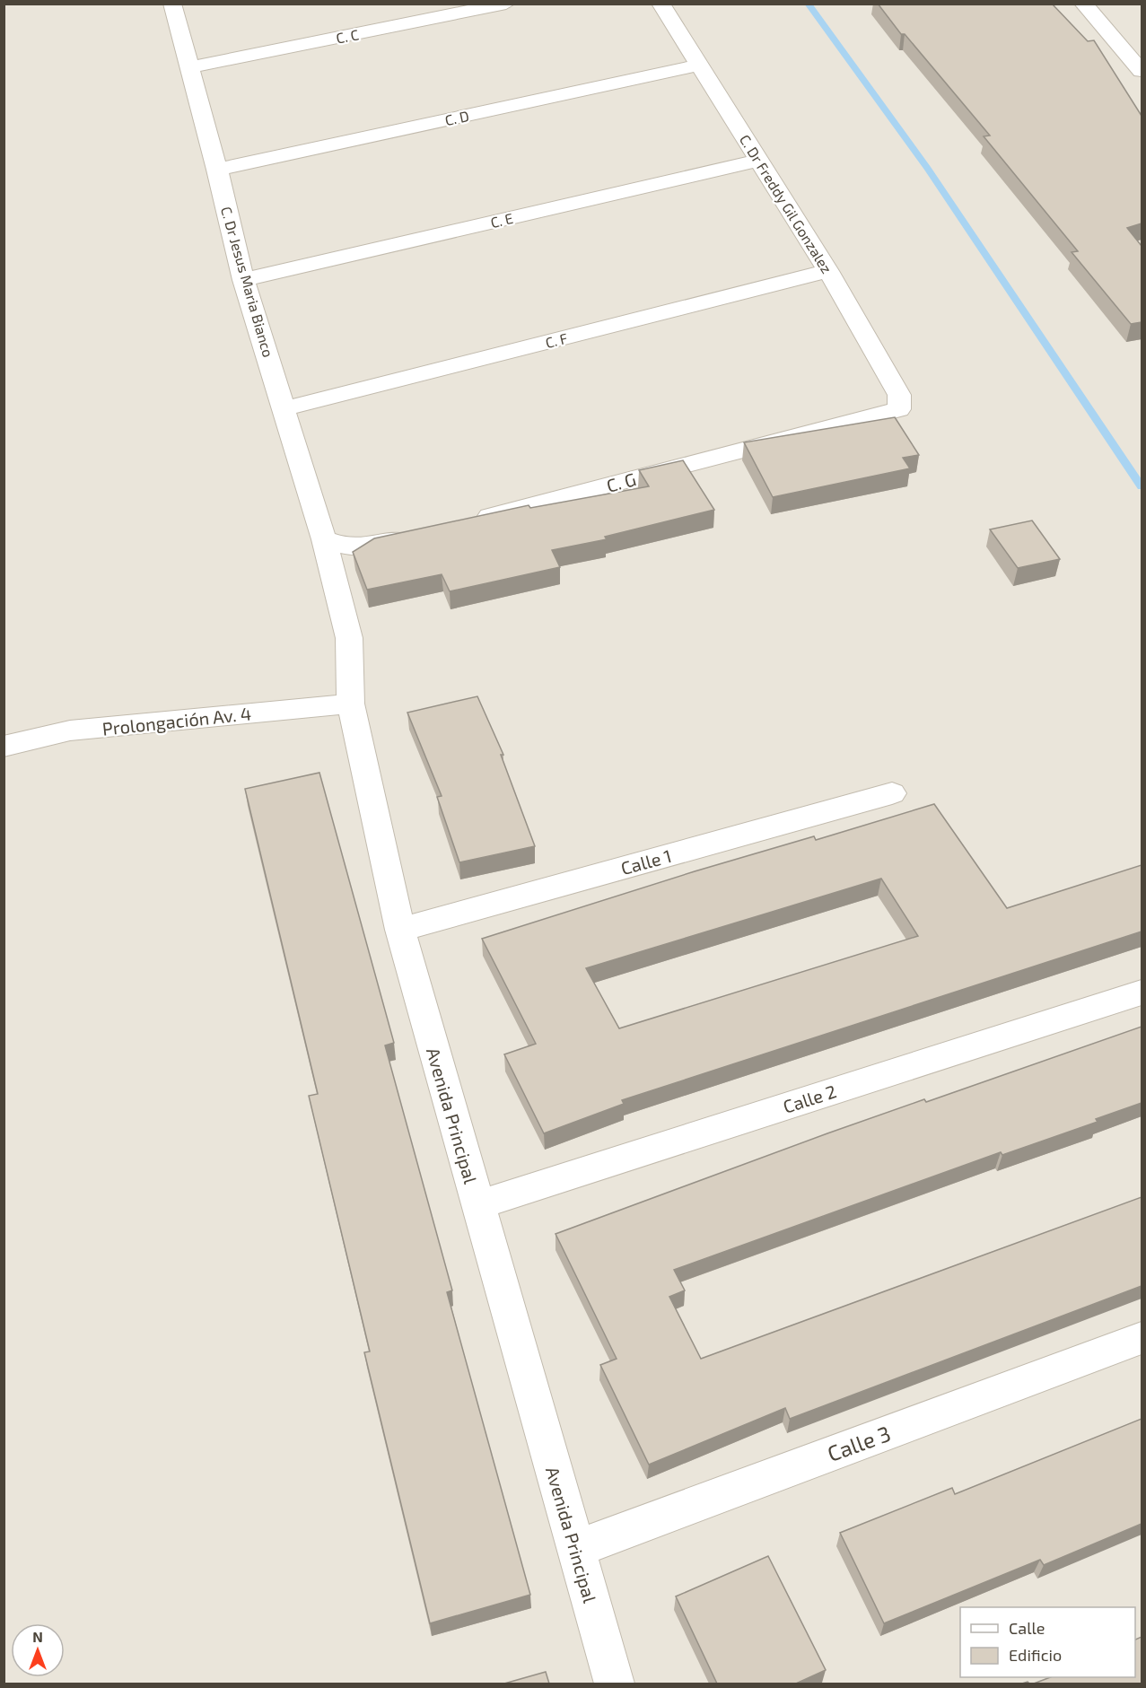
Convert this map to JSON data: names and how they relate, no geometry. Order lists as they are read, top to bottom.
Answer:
{
  "streets": {
    "street": [
      "C. C",
      "C. D",
      "C. Dr Freddy Gil Gonzalez",
      "C. E",
      "C. Dr Jesus Maria Bianco",
      "C. F",
      "C. G",
      "Prolongación Av. 4",
      "Calle 1",
      "Calle 2",
      "Avenida Principal",
      "Calle 3"
    ]
  },
  "crossings": [
    ["C. C", "C. Dr Jesus Maria Bianco"],
    ["C. D", "C. Dr Freddy Gil Gonzalez"],
    ["C. D", "C. Dr Jesus Maria Bianco"],
    ["C. Dr Freddy Gil Gonzalez", "C. E"],
    ["C. Dr Freddy Gil Gonzalez", "C. F"],
    ["C. Dr Freddy Gil Gonzalez", "C. G"],
    ["C. E", "C. Dr Jesus Maria Bianco"],
    ["C. Dr Jesus Maria Bianco", "C. F"],
    ["C. Dr Jesus Maria Bianco", "Avenida Principal"],
    ["Prolongación Av. 4", "Avenida Principal"],
    ["Calle 1", "Avenida Principal"],
    ["Calle 2", "Avenida Principal"],
    ["Avenida Principal", "Calle 3"]
  ],
  "legend": ["Calle", "Edificio"],
  "north": "top"
}
